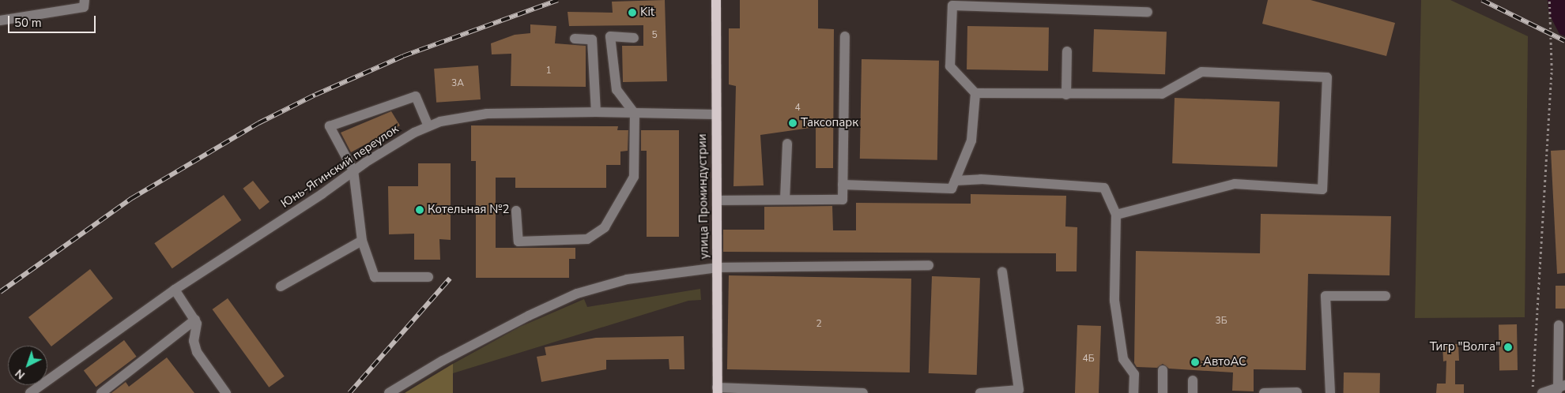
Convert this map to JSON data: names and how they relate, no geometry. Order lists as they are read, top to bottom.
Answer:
{
  "streets": {
    "main road": ["улица Проминдустрии"],
    "street": ["Юнь-Ягинский переулок"]
  },
  "crossings": [
    ["Юнь-Ягинский переулок", "улица Проминдустрии"]
  ],
  "places": [
    "Kit",
    "Таксопарк",
    "Котельная №2",
    "Тигр \"Волга\"",
    "АвтоАС"
  ],
  "house_numbers": [
    "5",
    "1",
    "3А",
    "4",
    "3Б",
    "2",
    "4Б"
  ],
  "scale_bar": "50 m",
  "north": "bottom left"
}
